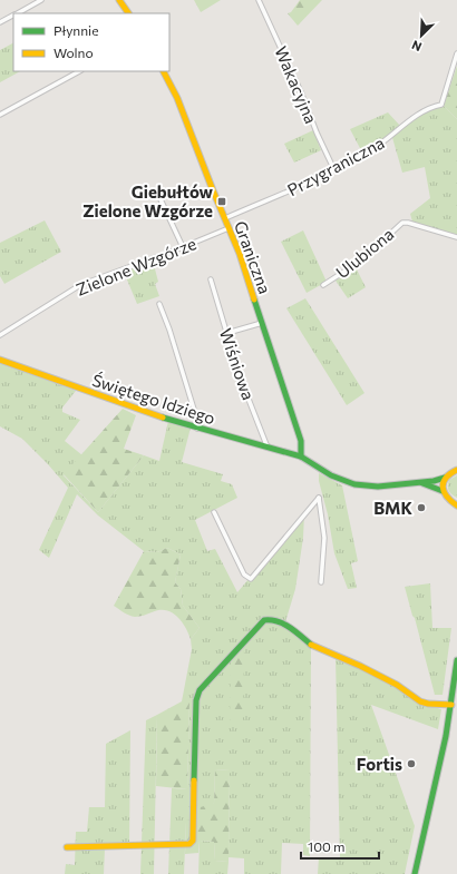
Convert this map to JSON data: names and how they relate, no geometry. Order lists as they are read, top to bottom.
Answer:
{
  "streets": {
    "street": [
      "Wakacyjna",
      "Przygraniczna",
      "Ulubiona",
      "Graniczna",
      "Zielone Wzgórze",
      "Wiśniowa",
      "Świętego Idziego"
    ]
  },
  "crossings": [
    ["Wakacyjna", "Przygraniczna"],
    ["Przygraniczna", "Graniczna"],
    ["Graniczna", "Zielone Wzgórze"],
    ["Graniczna", "Świętego Idziego"],
    ["Wiśniowa", "Świętego Idziego"]
  ],
  "places": {
    "transit": ["Giebułtów Zielone Wzgórze"],
    "other": ["BMK", "Fortis"]
  },
  "legend": ["Płynnie", "Wolno"],
  "scale_bar": "100 m",
  "north": "bottom left"
}
